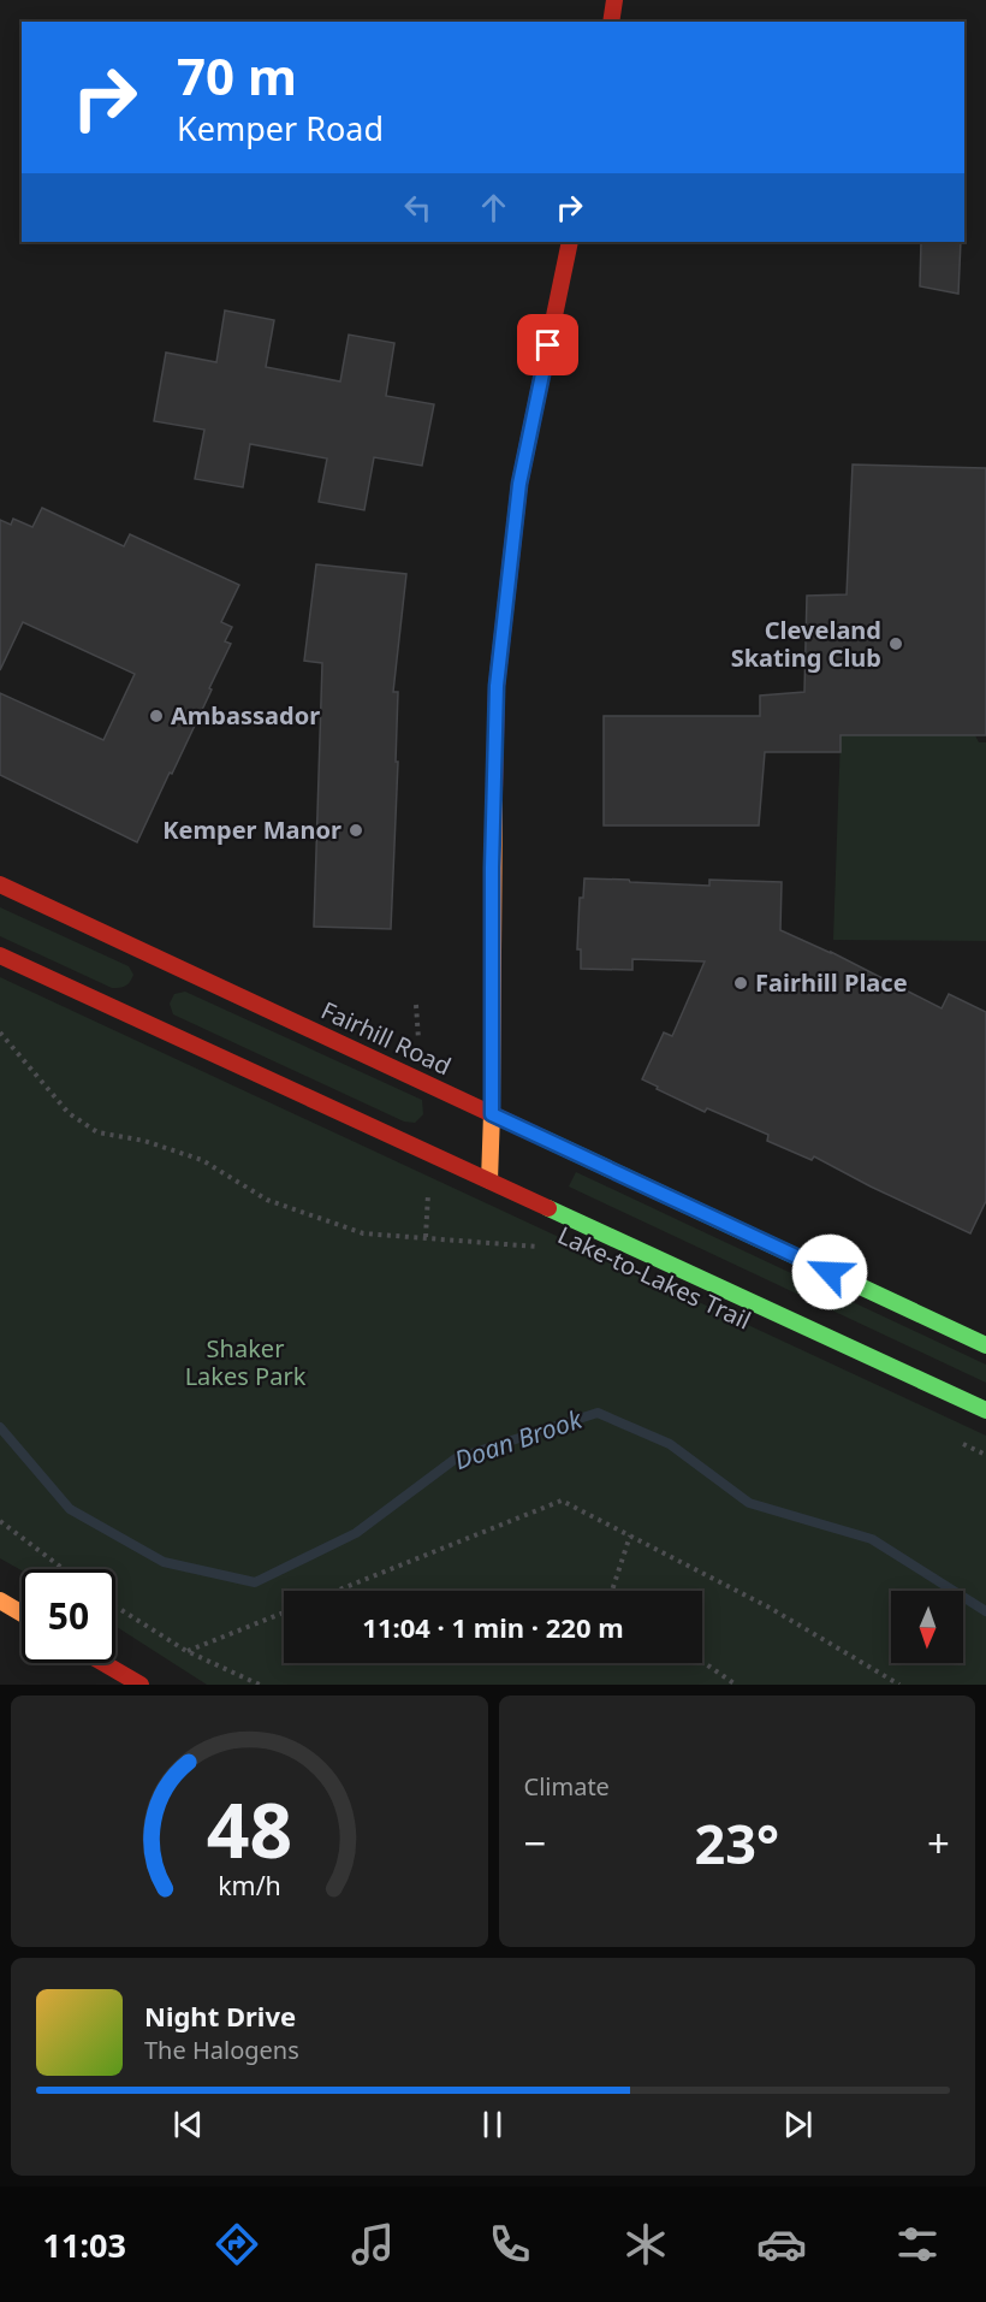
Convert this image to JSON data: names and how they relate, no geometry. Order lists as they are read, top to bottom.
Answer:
{
  "streets": {
    "main road": ["Fairhill Road"],
    "path": ["Lake-to-Lakes Trail"]
  },
  "water": ["Doan Brook"],
  "parks": ["Shaker Lakes Park"],
  "places": [
    "Cleveland Skating Club",
    "Ambassador",
    "Kemper Manor",
    "Fairhill Place"
  ],
  "north": "bottom",
  "page": {
    "turn": ["70 m", "Kemper Road"],
    "limit": "50",
    "trip": "11:04 · 1 min · 220 m",
    "tile": "Climate",
    "heat": ["−", "23°", "+"],
    "song": ["Night Drive", "The Halogens"],
    "tabs": "11:03",
    "gauge": ["48", "km/h"]
  }
}
